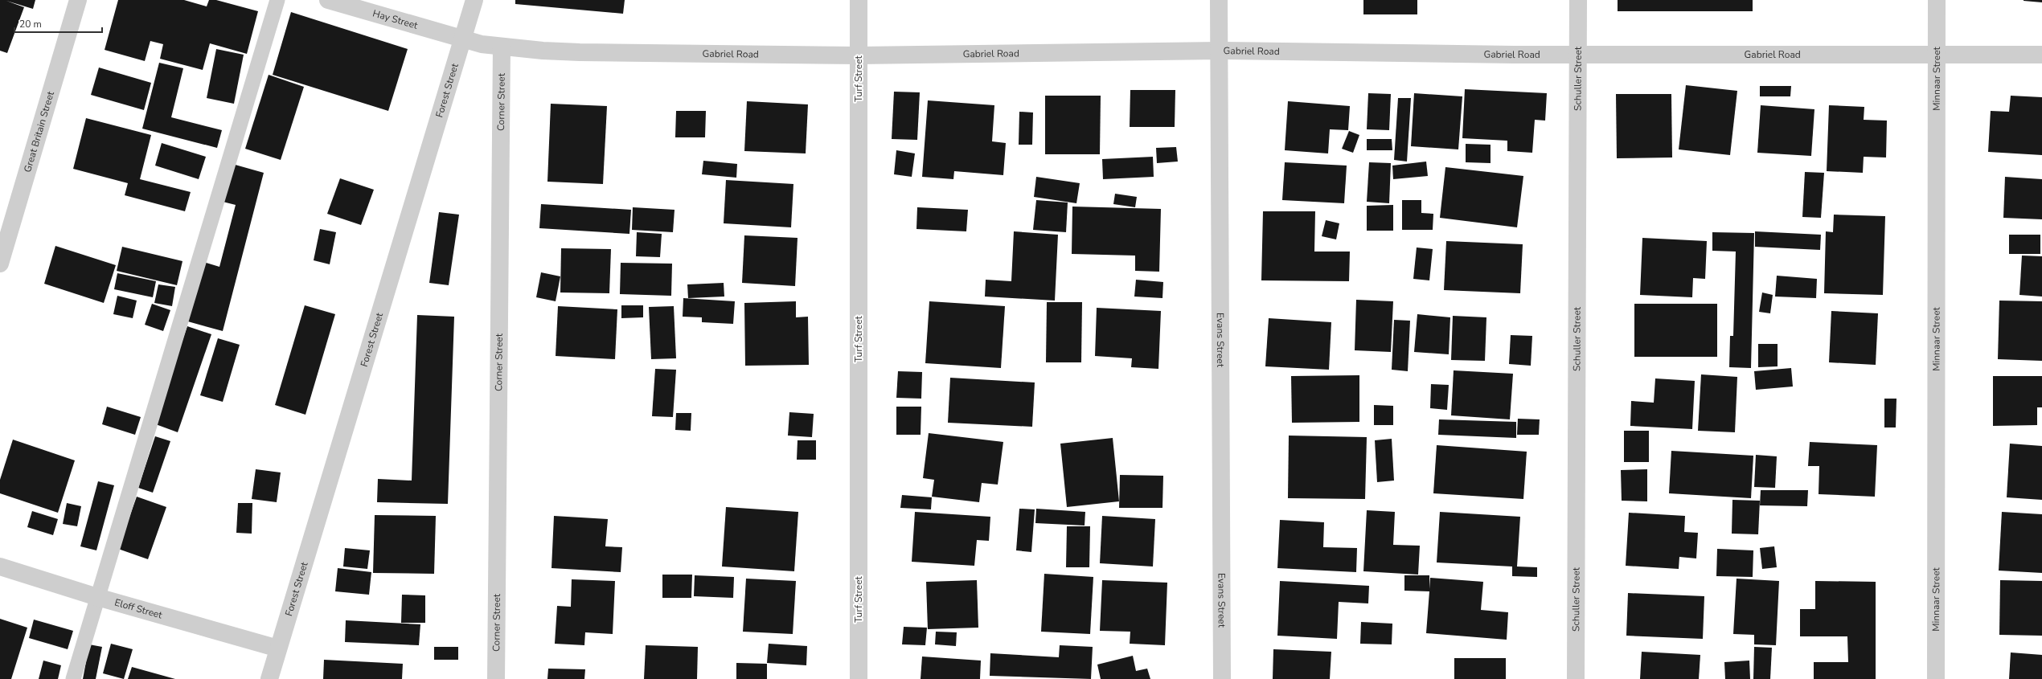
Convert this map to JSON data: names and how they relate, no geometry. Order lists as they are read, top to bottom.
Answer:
{
  "streets": {
    "street": [
      "Hay Street",
      "Gabriel Road",
      "Turf Street",
      "Schuller Street",
      "Minnaar Street",
      "Forest Street",
      "Corner Street",
      "Great Britain Street",
      "Evans Street",
      "Eloff Street"
    ]
  },
  "crossings": [
    ["Hay Street", "Gabriel Road"],
    ["Hay Street", "Forest Street"],
    ["Gabriel Road", "Turf Street"],
    ["Gabriel Road", "Schuller Street"],
    ["Gabriel Road", "Minnaar Street"],
    ["Gabriel Road", "Forest Street"],
    ["Gabriel Road", "Corner Street"],
    ["Gabriel Road", "Evans Street"],
    ["Forest Street", "Eloff Street"]
  ],
  "scale_bar": "20 m"
}
